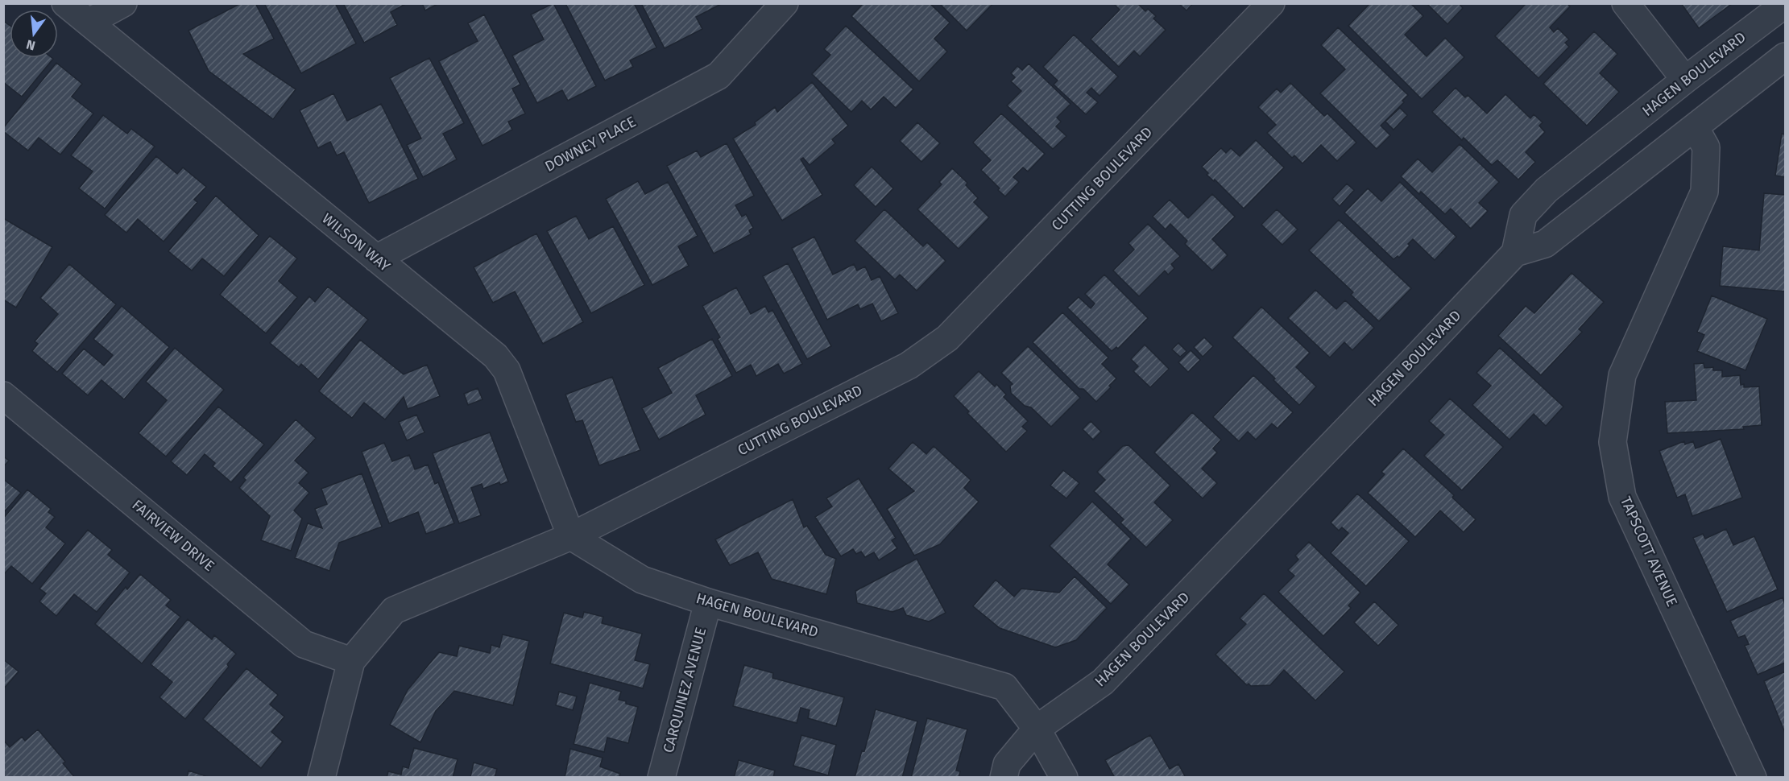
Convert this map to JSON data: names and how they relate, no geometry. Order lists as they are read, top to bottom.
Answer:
{
  "streets": {
    "street": [
      "HAGEN BOULEVARD",
      "DOWNEY PLACE",
      "CUTTING BOULEVARD",
      "WILSON WAY",
      "FAIRVIEW DRIVE",
      "TAPSCOTT AVENUE",
      "CARQUINEZ AVENUE"
    ]
  },
  "crossings": [
    ["HAGEN BOULEVARD", "CUTTING BOULEVARD"],
    ["HAGEN BOULEVARD", "WILSON WAY"],
    ["HAGEN BOULEVARD", "CARQUINEZ AVENUE"],
    ["DOWNEY PLACE", "WILSON WAY"],
    ["CUTTING BOULEVARD", "WILSON WAY"],
    ["CUTTING BOULEVARD", "FAIRVIEW DRIVE"]
  ],
  "north": "bottom"
}
